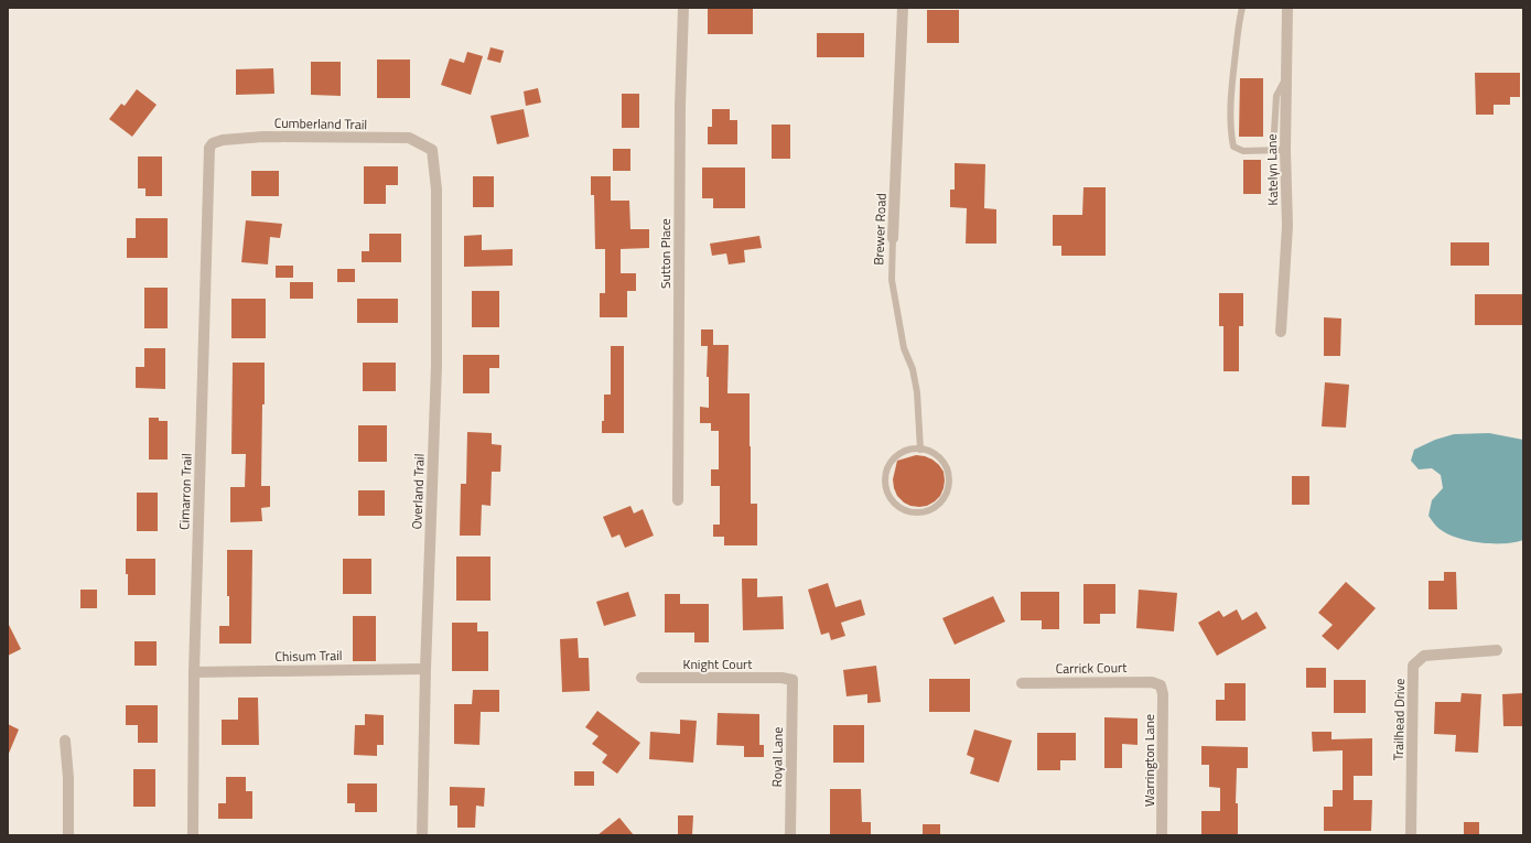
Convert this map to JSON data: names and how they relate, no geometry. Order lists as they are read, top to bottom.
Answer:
{
  "streets": {
    "street": [
      "Cumberland Trail",
      "Katelyn Lane",
      "Brewer Road",
      "Sutton Place",
      "Cimarron Trail",
      "Overland Trail",
      "Chisum Trail",
      "Knight Court",
      "Carrick Court",
      "Trailhead Drive",
      "Royal Lane",
      "Warrington Lane"
    ]
  },
  "crossings": [
    ["Cumberland Trail", "Cimarron Trail"],
    ["Cumberland Trail", "Overland Trail"],
    ["Cimarron Trail", "Chisum Trail"],
    ["Overland Trail", "Chisum Trail"],
    ["Knight Court", "Royal Lane"],
    ["Carrick Court", "Warrington Lane"]
  ]
}
